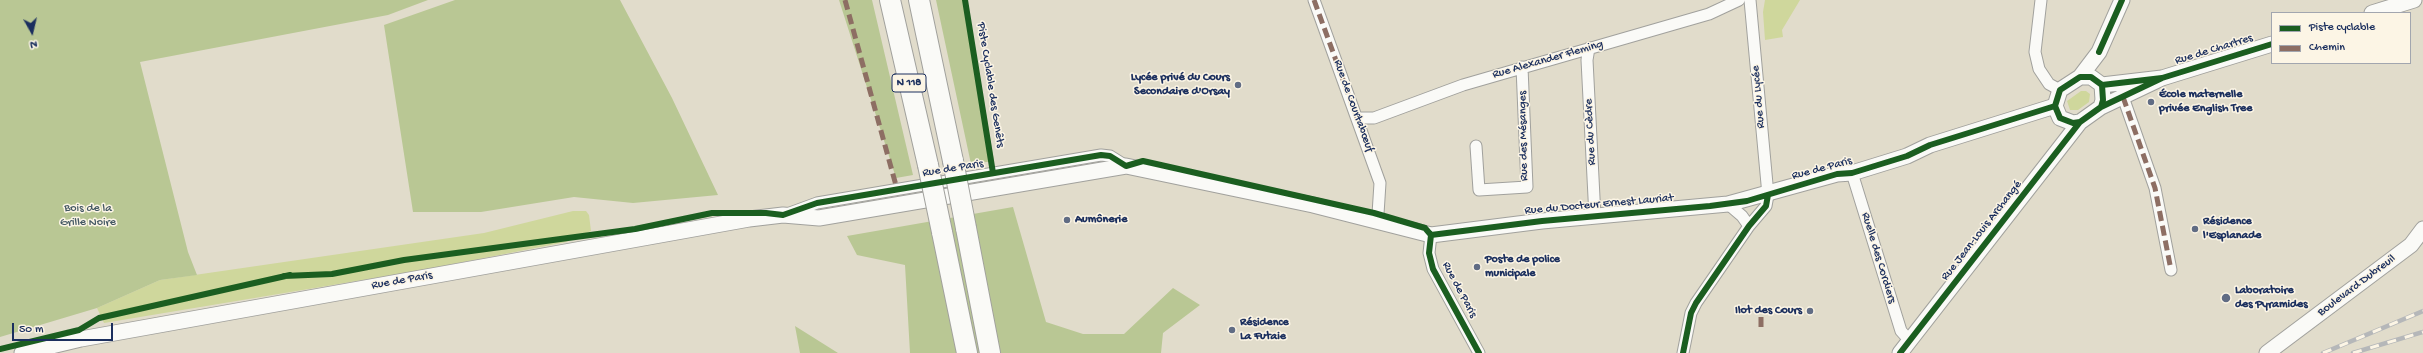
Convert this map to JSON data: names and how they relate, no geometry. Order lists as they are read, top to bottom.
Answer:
{
  "streets": {
    "highway": ["N 118"],
    "main road": [
      "Rue de Chartres",
      "Rue de Paris",
      "Rue du Docteur Ernest Lauriat",
      "Rue Jean-Louis Archangé",
      "Boulevard Dubreuil"
    ],
    "street": [
      "Rue Alexander Fleming",
      "Rue du Lycée",
      "Rue de Courtabœuf",
      "Rue du Cèdre",
      "Rue des Mésanges",
      "Ruelle des Cordiers"
    ],
    "cycle path": ["Piste Cyclable des Genêts"]
  },
  "crossings": [
    ["Rue de Chartres", "Rue de Paris"],
    ["Rue de Chartres", "Rue Jean-Louis Archangé"],
    ["Rue Alexander Fleming", "Rue de Courtabœuf"],
    ["Rue Alexander Fleming", "Rue du Cèdre"],
    ["Rue Alexander Fleming", "Rue des Mésanges"],
    ["Rue du Lycée", "Rue de Paris"],
    ["Rue du Lycée", "Rue du Docteur Ernest Lauriat"],
    ["Rue du Cèdre", "Rue du Docteur Ernest Lauriat"],
    ["Rue de Paris", "Rue du Docteur Ernest Lauriat"],
    ["Rue de Paris", "Rue Jean-Louis Archangé"],
    ["Rue de Paris", "Ruelle des Cordiers"],
    ["Rue Jean-Louis Archangé", "Ruelle des Cordiers"]
  ],
  "parks": ["Bois de la Grille Noire"],
  "places": [
    "Lycée privé du Cours Secondaire d'Orsay",
    "École maternelle privée English Tree",
    "Aumônerie",
    "Résidence l'Esplanade",
    "Poste de police municipale",
    "Laboratoire des Pyramides",
    "Ilot des Cours",
    "Résidence La Futaie"
  ],
  "legend": ["Piste cyclable", "Chemin"],
  "scale_bar": "50 m",
  "north": "bottom"
}
